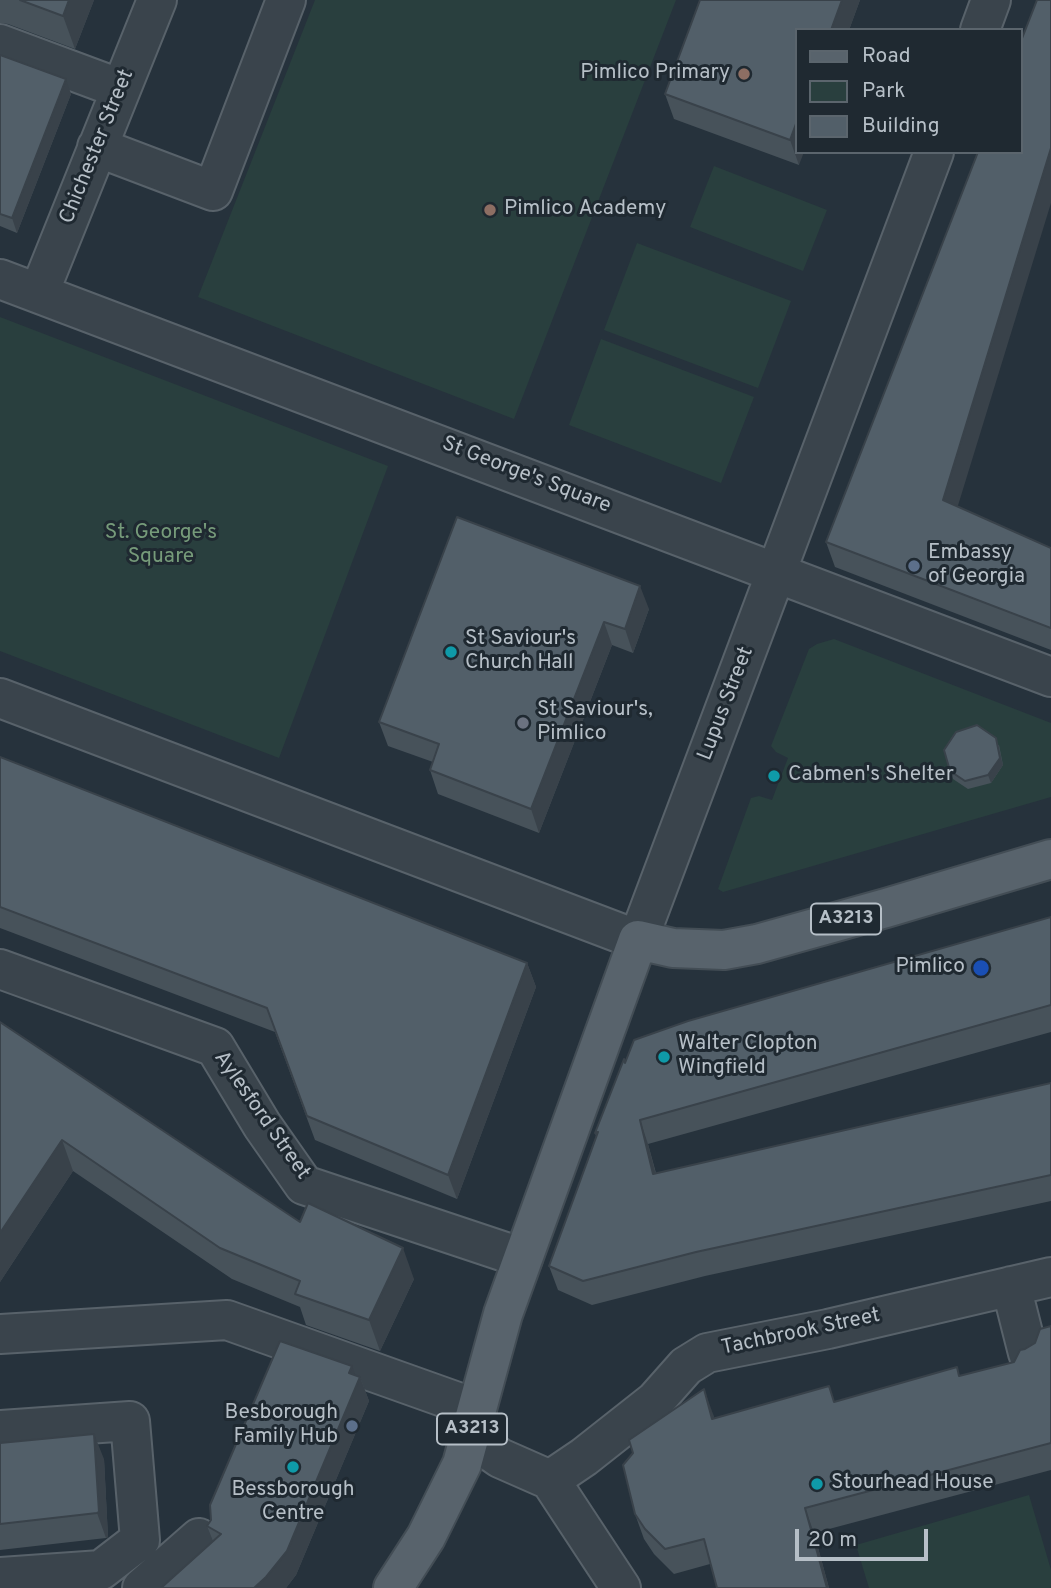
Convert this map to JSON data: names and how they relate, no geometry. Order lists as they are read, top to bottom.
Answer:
{
  "streets": {
    "main road": ["Lupus Street", "A3213"],
    "street": [
      "Chichester Street",
      "St George's Square",
      "Aylesford Street",
      "Tachbrook Street"
    ]
  },
  "crossings": [
    ["Chichester Street", "St George's Square"],
    ["St George's Square", "Lupus Street"],
    ["Lupus Street", "A3213"],
    ["Lupus Street", "Aylesford Street"],
    ["A3213", "Aylesford Street"]
  ],
  "parks": ["St. George's Square"],
  "places": [
    "Pimlico Primary",
    "Pimlico Academy",
    "Embassy of Georgia",
    "St Saviour's Church Hall",
    "St Saviour's, Pimlico",
    "Cabmen's Shelter",
    "Pimlico",
    "Walter Clopton Wingfield",
    "Besborough Family Hub",
    "Bessborough Centre",
    "Stourhead House"
  ],
  "legend": ["Road", "Park", "Building"],
  "scale_bar": "20 m"
}
